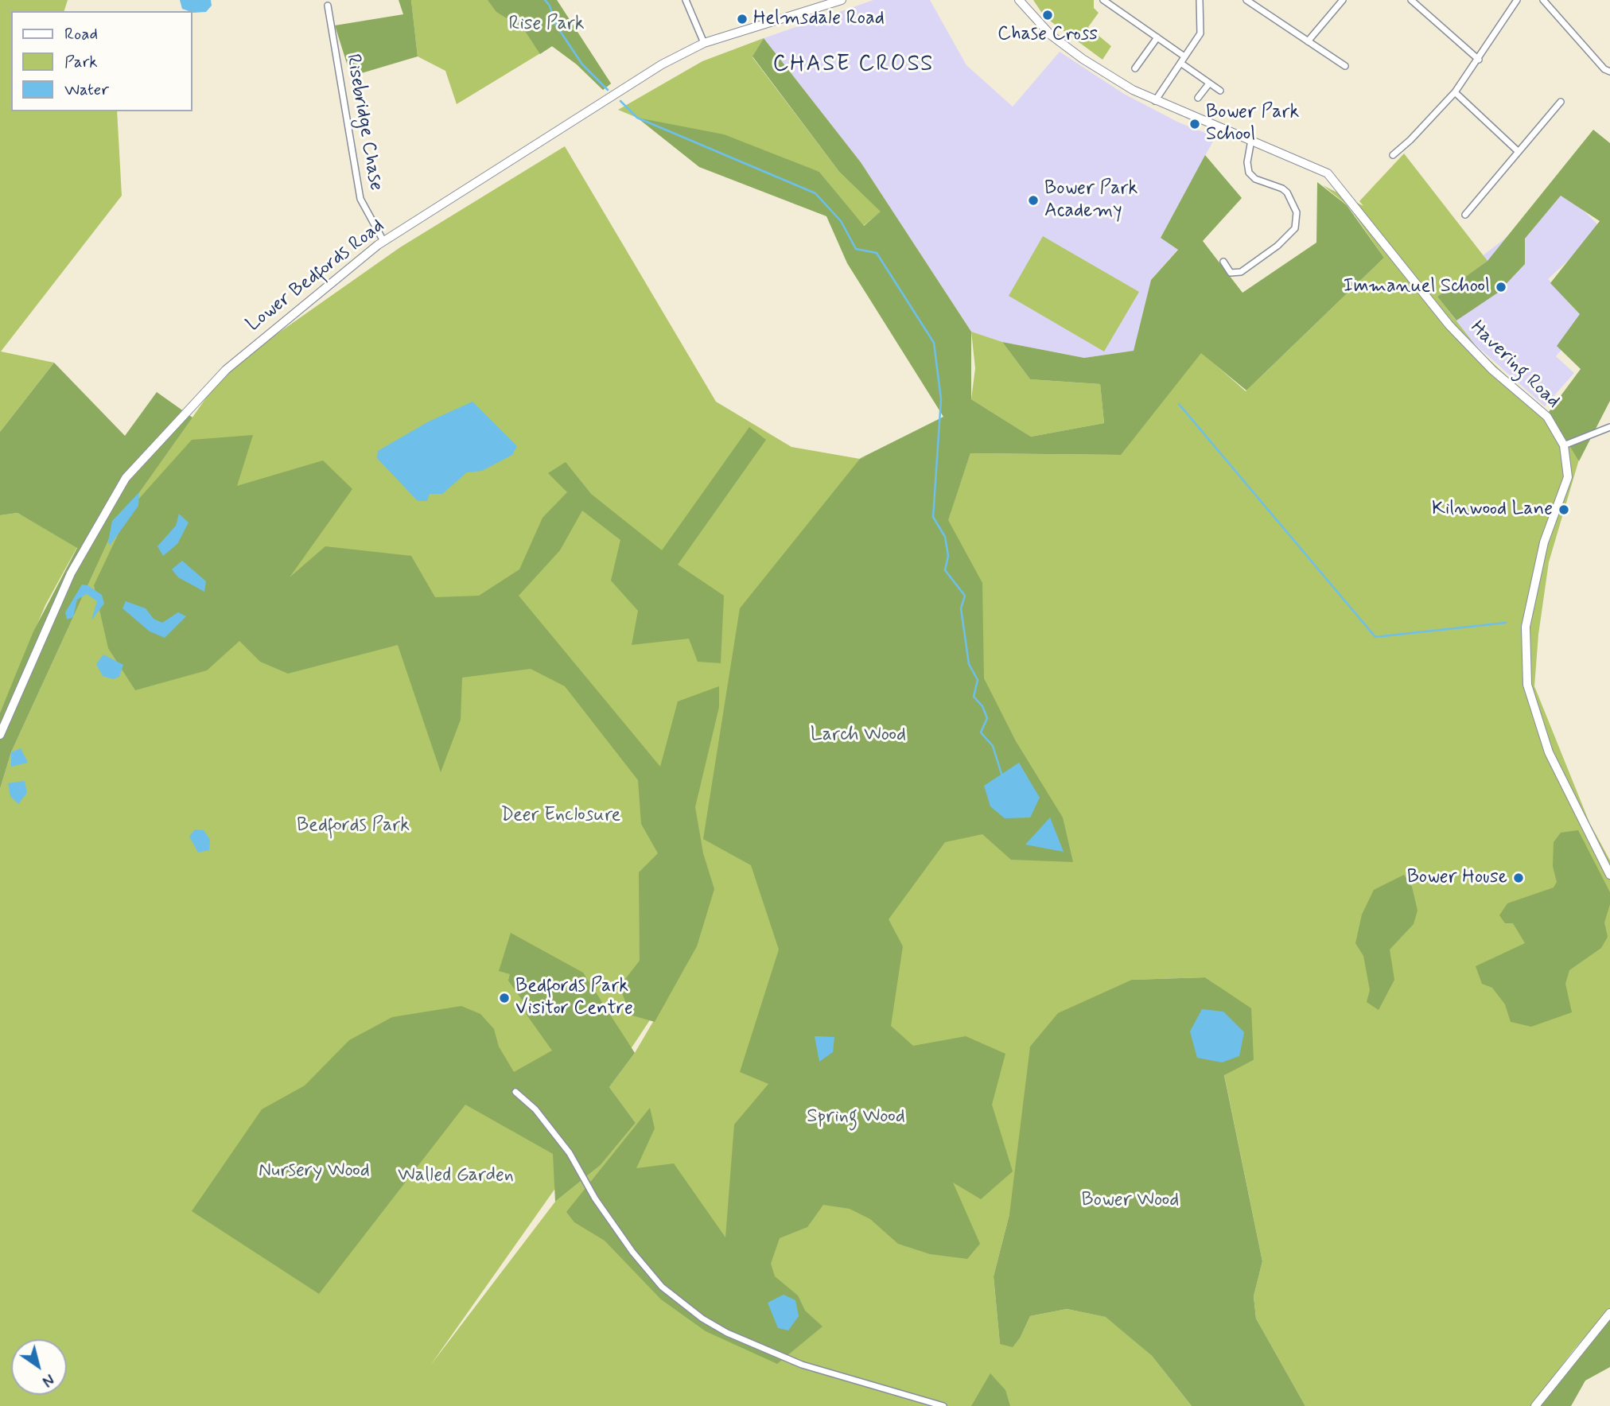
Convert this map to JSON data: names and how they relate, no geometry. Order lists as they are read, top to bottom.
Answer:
{
  "streets": {
    "street": ["Risebridge Chase", "Lower Bedfords Road", "Havering Road"]
  },
  "crossings": [
    ["Risebridge Chase", "Lower Bedfords Road"]
  ],
  "districts": ["CHASE CROSS"],
  "parks": [
    "Rise Park",
    "Larch Wood",
    "Deer Enclosure",
    "Bedfords Park",
    "Spring Wood",
    "Nursery Wood",
    "Walled Garden",
    "Bower Wood"
  ],
  "places": [
    "Chase Cross",
    "Helmsdale Road",
    "Bower Park School",
    "Bower Park Academy",
    "Immanuel School",
    "Kilnwood Lane",
    "Bower House",
    "Bedfords Park Visitor Centre"
  ],
  "legend": ["Road", "Park", "Water"],
  "north": "bottom right"
}
